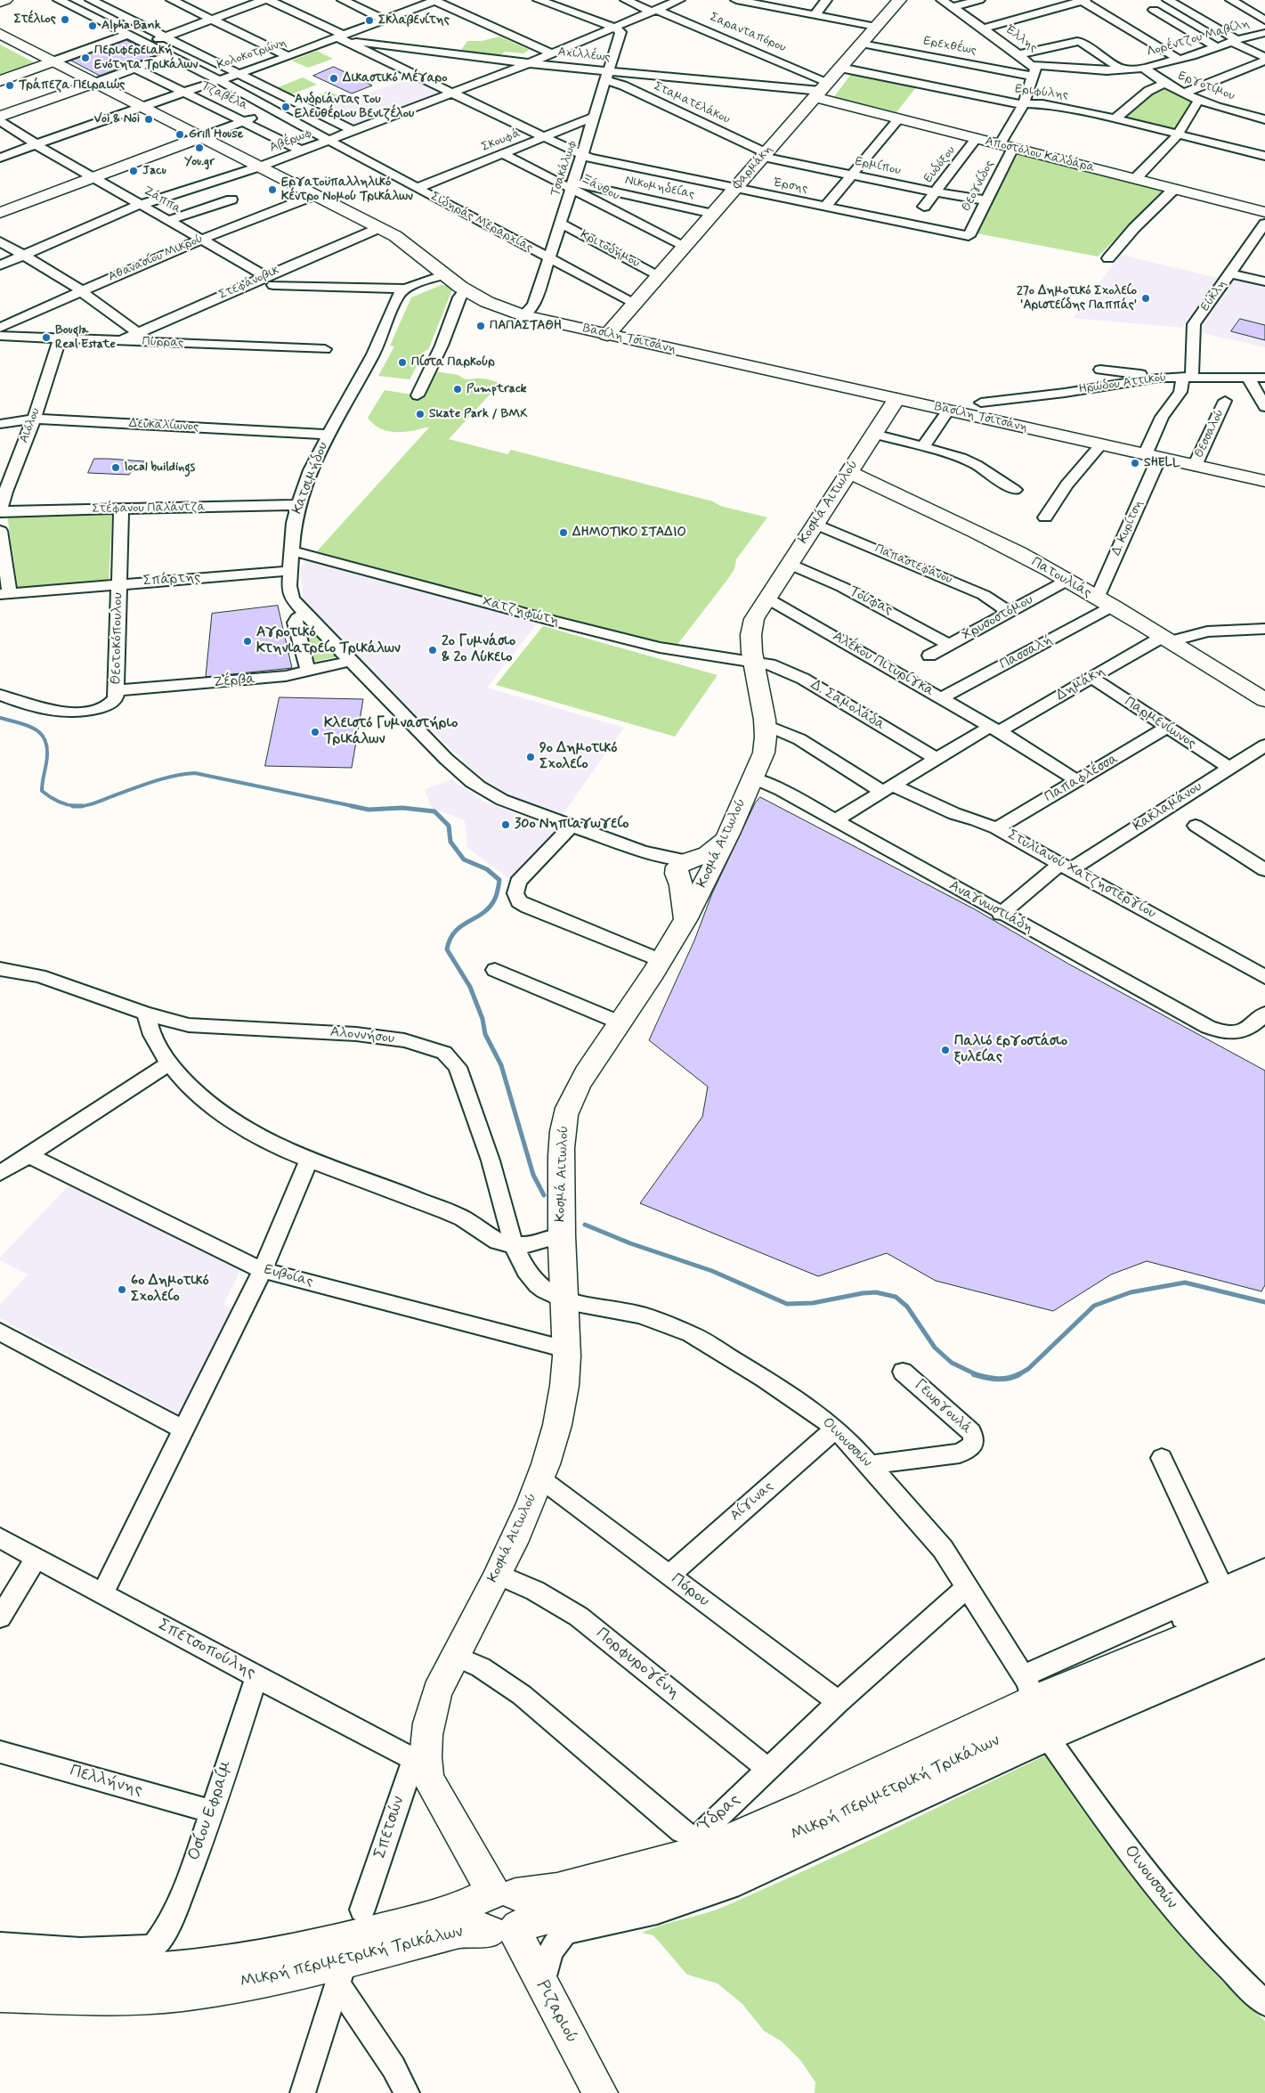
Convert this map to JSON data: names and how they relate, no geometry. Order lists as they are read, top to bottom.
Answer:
{
  "streets": {
    "street": [
      "Σαρανταπόρου",
      "Λορέντζου Μαβίλη",
      "Έλλης",
      "Ερεχθέως",
      "Κολοκοτρώνη",
      "Αχιλλέως",
      "Εργοτίμου",
      "Εριφύλης",
      "Τζαβέλα",
      "Σταματελάκου",
      "Αβέρωφ",
      "Σκουφά",
      "Αποστόλου Καλδάρα",
      "Ευδόξου",
      "Ερμίπου",
      "Φαρμάκη",
      "Τσακάλωφ",
      "Έρσης",
      "Θεογνίδος",
      "Ξάνθου",
      "Νικομηδείας",
      "Ζάππα",
      "Σιδηράς Μεραρχίας",
      "Κριτοδήμου",
      "Αθανασίου Μικρού",
      "Στεφάνοβικ",
      "Εύκλη",
      "Βασίλη Τσιτσάνη",
      "Πύρρας",
      "Ηρώδου Αττικού",
      "Αιόλου",
      "Δευκαλίωνος",
      "Θεσσαλού",
      "Κατσιμήδου",
      "Κοσμά Αιτωλού",
      "Στέφανου Παλάντζα",
      "Δ. Κυρίτση",
      "Παπαστεφάνου",
      "Πατουλιάς",
      "Σπάρτης",
      "Τούφας",
      "Χατζηφώτη",
      "Χρυσοστόμου",
      "Θεοτοκόπουλου",
      "Πασσαλή",
      "Αλέκου Πιτυρίγκα",
      "Ζέρβα",
      "Δημάκη",
      "Δ. Σαμολάδα",
      "Παρμενίωνος",
      "Παπαφλέσσα",
      "Κακλαμάνου",
      "Στυλιανού Χατζηστεργίου",
      "Αναγνωστιάδη",
      "Αλοννήσου",
      "Ευβοίας",
      "Γεωργουλά",
      "Οινουσσών",
      "Αίγινας",
      "Πόρου",
      "Σπετσοπούλης",
      "Πορφυρογένη",
      "Πελλήνης",
      "Μικρή περιμετρική Τρικάλων",
      "Οσίου Εφραίμ",
      "Ύδρας",
      "Σπετσών",
      "Ριζαριού"
    ]
  },
  "crossings": [
    ["Σαρανταπόρου", "Αχιλλέως"],
    ["Σαρανταπόρου", "Αβέρωφ"],
    ["Σαρανταπόρου", "Αποστόλου Καλδάρα"],
    ["Σαρανταπόρου", "Φαρμάκη"],
    ["Λορέντζου Μαβίλη", "Έλλης"],
    ["Λορέντζου Μαβίλη", "Εργοτίμου"],
    ["Έλλης", "Ερεχθέως"],
    ["Έλλης", "Εριφύλης"],
    ["Έλλης", "Αποστόλου Καλδάρα"],
    ["Έλλης", "Θεογνίδος"],
    ["Ερεχθέως", "Φαρμάκη"],
    ["Κολοκοτρώνη", "Αχιλλέως"],
    ["Κολοκοτρώνη", "Τζαβέλα"],
    ["Κολοκοτρώνη", "Έρσης"],
    ["Κολοκοτρώνη", "Ζάππα"],
    ["Κολοκοτρώνη", "Σιδηράς Μεραρχίας"],
    ["Κολοκοτρώνη", "Βασίλη Τσιτσάνη"],
    ["Αχιλλέως", "Σταματελάκου"],
    ["Αχιλλέως", "Αβέρωφ"],
    ["Αχιλλέως", "Αποστόλου Καλδάρα"],
    ["Αχιλλέως", "Φαρμάκη"],
    ["Αχιλλέως", "Τσακάλωφ"],
    ["Αχιλλέως", "Έρσης"],
    ["Εριφύλης", "Φαρμάκη"],
    ["Τζαβέλα", "Αβέρωφ"],
    ["Σταματελάκου", "Ερμίπου"],
    ["Σταματελάκου", "Φαρμάκη"],
    ["Σταματελάκου", "Τσακάλωφ"],
    ["Αβέρωφ", "Τσακάλωφ"],
    ["Αβέρωφ", "Έρσης"],
    ["Αβέρωφ", "Ζάππα"],
    ["Αβέρωφ", "Σιδηράς Μεραρχίας"],
    ["Αβέρωφ", "Βασίλη Τσιτσάνη"],
    ["Σκουφά", "Τσακάλωφ"],
    ["Σκουφά", "Έρσης"],
    ["Σκουφά", "Ξάνθου"],
    ["Σκουφά", "Σιδηράς Μεραρχίας"],
    ["Αποστόλου Καλδάρα", "Ευδόξου"],
    ["Αποστόλου Καλδάρα", "Φαρμάκη"],
    ["Αποστόλου Καλδάρα", "Θεογνίδος"],
    ["Ευδόξου", "Ερμίπου"],
    ["Ερμίπου", "Φαρμάκη"],
    ["Ερμίπου", "Θεογνίδος"],
    ["Φαρμάκη", "Έρσης"],
    ["Φαρμάκη", "Ξάνθου"],
    ["Φαρμάκη", "Νικομηδείας"],
    ["Φαρμάκη", "Σιδηράς Μεραρχίας"],
    ["Φαρμάκη", "Κριτοδήμου"],
    ["Φαρμάκη", "Βασίλη Τσιτσάνη"],
    ["Τσακάλωφ", "Έρσης"],
    ["Τσακάλωφ", "Ξάνθου"],
    ["Τσακάλωφ", "Νικομηδείας"],
    ["Τσακάλωφ", "Σιδηράς Μεραρχίας"],
    ["Τσακάλωφ", "Κριτοδήμου"],
    ["Τσακάλωφ", "Βασίλη Τσιτσάνη"],
    ["Έρσης", "Θεογνίδος"],
    ["Ξάνθου", "Νικομηδείας"],
    ["Ζάππα", "Αθανασίου Μικρού"],
    ["Ζάππα", "Στεφάνοβικ"],
    ["Αθανασίου Μικρού", "Βασίλη Τσιτσάνη"],
    ["Στεφάνοβικ", "Βασίλη Τσιτσάνη"],
    ["Στεφάνοβικ", "Πύρρας"],
    ["Εύκλη", "Βασίλη Τσιτσάνη"],
    ["Εύκλη", "Ηρώδου Αττικού"],
    ["Εύκλη", "Δ. Κυρίτση"],
    ["Βασίλη Τσιτσάνη", "Θεσσαλού"],
    ["Βασίλη Τσιτσάνη", "Κοσμά Αιτωλού"],
    ["Βασίλη Τσιτσάνη", "Δ. Κυρίτση"],
    ["Πύρρας", "Αιόλου"],
    ["Αιόλου", "Δευκαλίωνος"],
    ["Αιόλου", "Στέφανου Παλάντζα"],
    ["Δευκαλίωνος", "Κατσιμήδου"],
    ["Κατσιμήδου", "Στέφανου Παλάντζα"],
    ["Κατσιμήδου", "Σπάρτης"],
    ["Κατσιμήδου", "Χατζηφώτη"],
    ["Κατσιμήδου", "Ζέρβα"],
    ["Κοσμά Αιτωλού", "Παπαστεφάνου"],
    ["Κοσμά Αιτωλού", "Πατουλιάς"],
    ["Κοσμά Αιτωλού", "Τούφας"],
    ["Κοσμά Αιτωλού", "Χατζηφώτη"],
    ["Κοσμά Αιτωλού", "Αλέκου Πιτυρίγκα"],
    ["Κοσμά Αιτωλού", "Δ. Σαμολάδα"],
    ["Κοσμά Αιτωλού", "Στυλιανού Χατζηστεργίου"],
    ["Κοσμά Αιτωλού", "Αναγνωστιάδη"],
    ["Κοσμά Αιτωλού", "Αλοννήσου"],
    ["Κοσμά Αιτωλού", "Ευβοίας"],
    ["Κοσμά Αιτωλού", "Οινουσσών"],
    ["Κοσμά Αιτωλού", "Πόρου"],
    ["Κοσμά Αιτωλού", "Σπετσοπούλης"],
    ["Κοσμά Αιτωλού", "Πορφυρογένη"],
    ["Κοσμά Αιτωλού", "Μικρή περιμετρική Τρικάλων"],
    ["Κοσμά Αιτωλού", "Ύδρας"],
    ["Κοσμά Αιτωλού", "Σπετσών"],
    ["Στέφανου Παλάντζα", "Θεοτοκόπουλου"],
    ["Δ. Κυρίτση", "Πατουλιάς"],
    ["Δ. Κυρίτση", "Πασσαλή"],
    ["Παπαστεφάνου", "Χρυσοστόμου"],
    ["Πατουλιάς", "Χρυσοστόμου"],
    ["Πατουλιάς", "Πασσαλή"],
    ["Πατουλιάς", "Δημάκη"],
    ["Σπάρτης", "Θεοτοκόπουλου"],
    ["Τούφας", "Χρυσοστόμου"],
    ["Χατζηφώτη", "Δ. Σαμολάδα"],
    ["Θεοτοκόπουλου", "Ζέρβα"],
    ["Πασσαλή", "Αλέκου Πιτυρίγκα"],
    ["Αλέκου Πιτυρίγκα", "Δημάκη"],
    ["Αλέκου Πιτυρίγκα", "Παπαφλέσσα"],
    ["Δημάκη", "Δ. Σαμολάδα"],
    ["Δημάκη", "Παρμενίωνος"],
    ["Δημάκη", "Στυλιανού Χατζηστεργίου"],
    ["Δημάκη", "Αναγνωστιάδη"],
    ["Παρμενίωνος", "Παπαφλέσσα"],
    ["Παρμενίωνος", "Κακλαμάνου"],
    ["Παπαφλέσσα", "Στυλιανού Χατζηστεργίου"],
    ["Κακλαμάνου", "Στυλιανού Χατζηστεργίου"],
    ["Κακλαμάνου", "Αναγνωστιάδη"],
    ["Αλοννήσου", "Οινουσσών"],
    ["Γεωργουλά", "Οινουσσών"],
    ["Οινουσσών", "Αίγινας"],
    ["Οινουσσών", "Μικρή περιμετρική Τρικάλων"],
    ["Οινουσσών", "Ύδρας"],
    ["Αίγινας", "Πόρου"],
    ["Πόρου", "Ύδρας"],
    ["Σπετσοπούλης", "Οσίου Εφραίμ"],
    ["Σπετσοπούλης", "Σπετσών"],
    ["Πορφυρογένη", "Ύδρας"],
    ["Πελλήνης", "Οσίου Εφραίμ"],
    ["Μικρή περιμετρική Τρικάλων", "Ριζαριού"]
  ],
  "places": [
    "Στέλιος",
    "Σκλαβενίτης",
    "Alpha Bank",
    "Περιφερειακή Ενότητα Τρικάλων",
    "Δικαστικό Μέγαρο",
    "Τράπεζα Πειραιώς",
    "Ανδριάντας του Ελευθέριου Βενιζέλου",
    "Voi & Noi",
    "Grill House",
    "You.gr",
    "Jacu",
    "Εργατοϋπαλληλικό Κέντρο Νομού Τρικάλων",
    "27ο Δημοτικό Σχολείο 'Αριστείδης Παππάς'",
    "ΠΑΠΑΣΤΑΘΗ",
    "Bougla Real Estate",
    "Πίστα Παρκούρ",
    "Pumptrack",
    "Skate Park / BMX",
    "SHELL",
    "local buildings",
    "ΔΗΜΟΤΙΚΟ ΣΤΑΔΙΟ",
    "Αγροτικό Κτηνιατρείο Τρικάλων",
    "2ο Γυμνάσιο & 2ο Λύκειο",
    "Κλειστό Γυμναστήριο Τρικάλων",
    "9ο Δημοτικό Σχολείο",
    "30ο Νηπιαγωγείο",
    "Παλιό εργοστάσιο ξυλείας",
    "6ο Δημοτικό Σχολείο"
  ]
}
